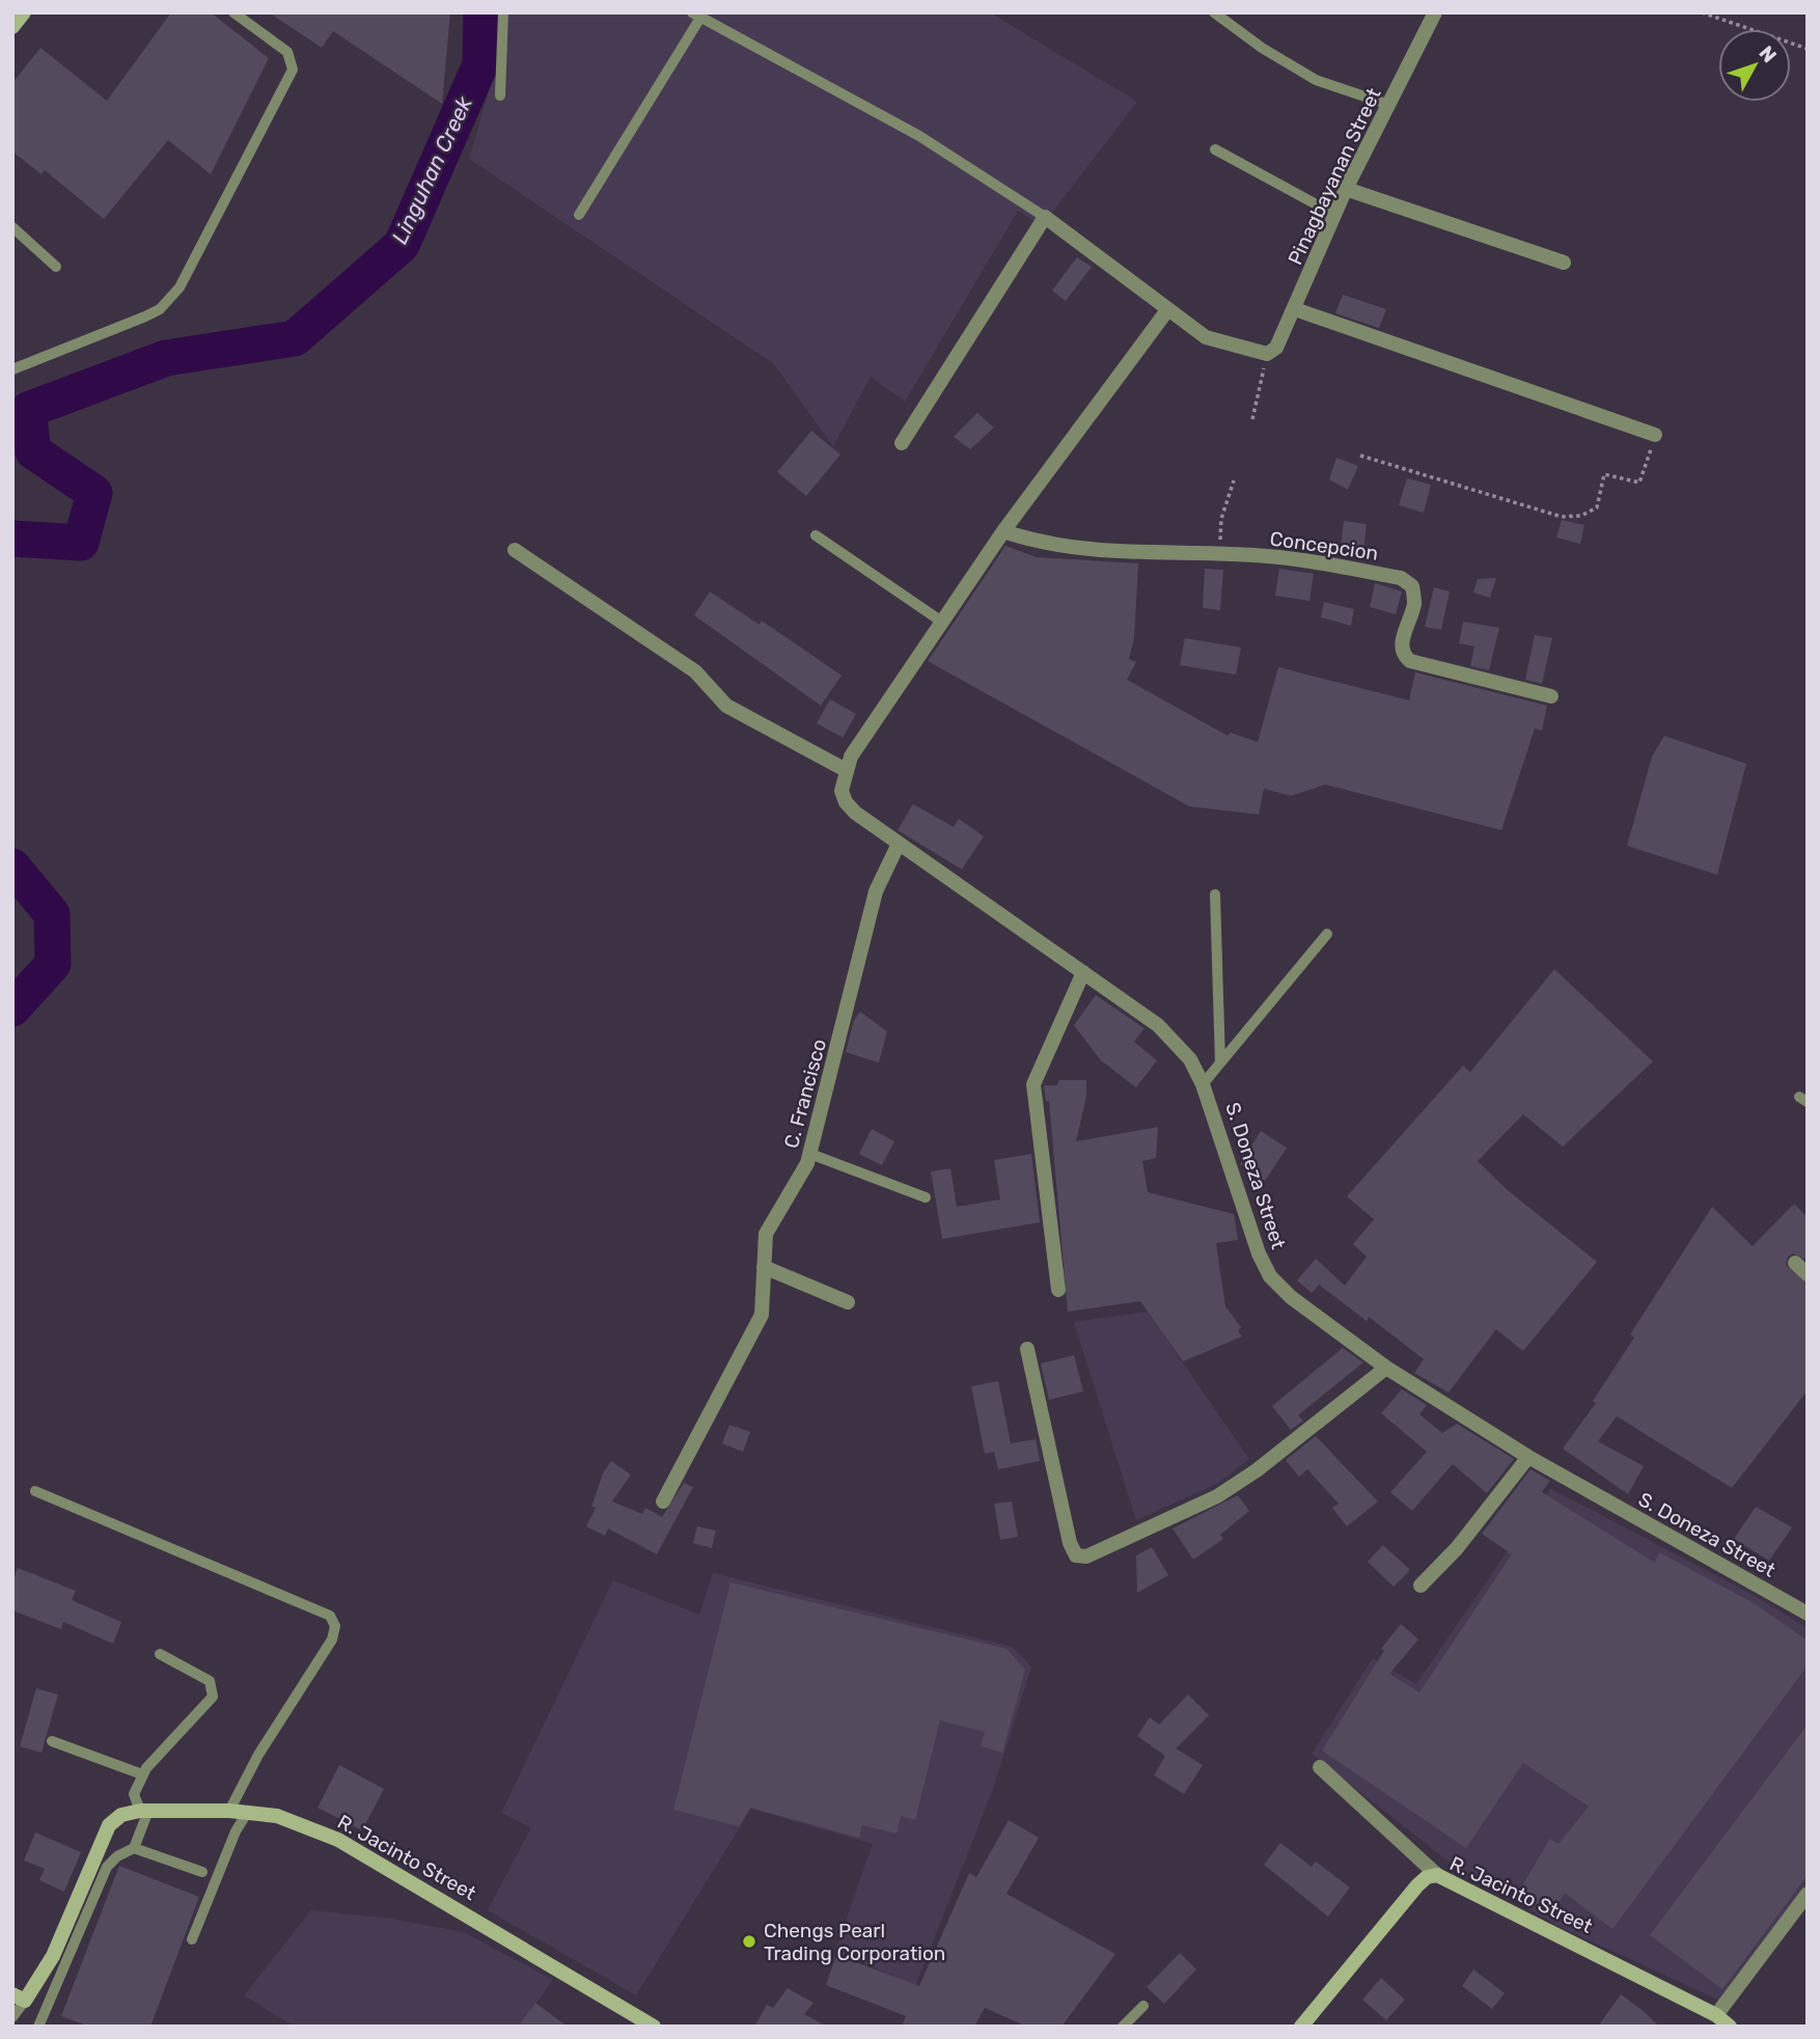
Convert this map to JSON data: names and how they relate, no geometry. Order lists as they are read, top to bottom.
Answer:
{
  "streets": {
    "street": [
      "Pinagbayanan Street",
      "Concepcion",
      "C. Francisco",
      "S. Doneza Street",
      "R. Jacinto Street"
    ]
  },
  "crossings": [
    ["C. Francisco", "S. Doneza Street"]
  ],
  "water": ["Linguhan Creek"],
  "places": ["Chengs Pearl Trading Corporation"],
  "north": "top right"
}
